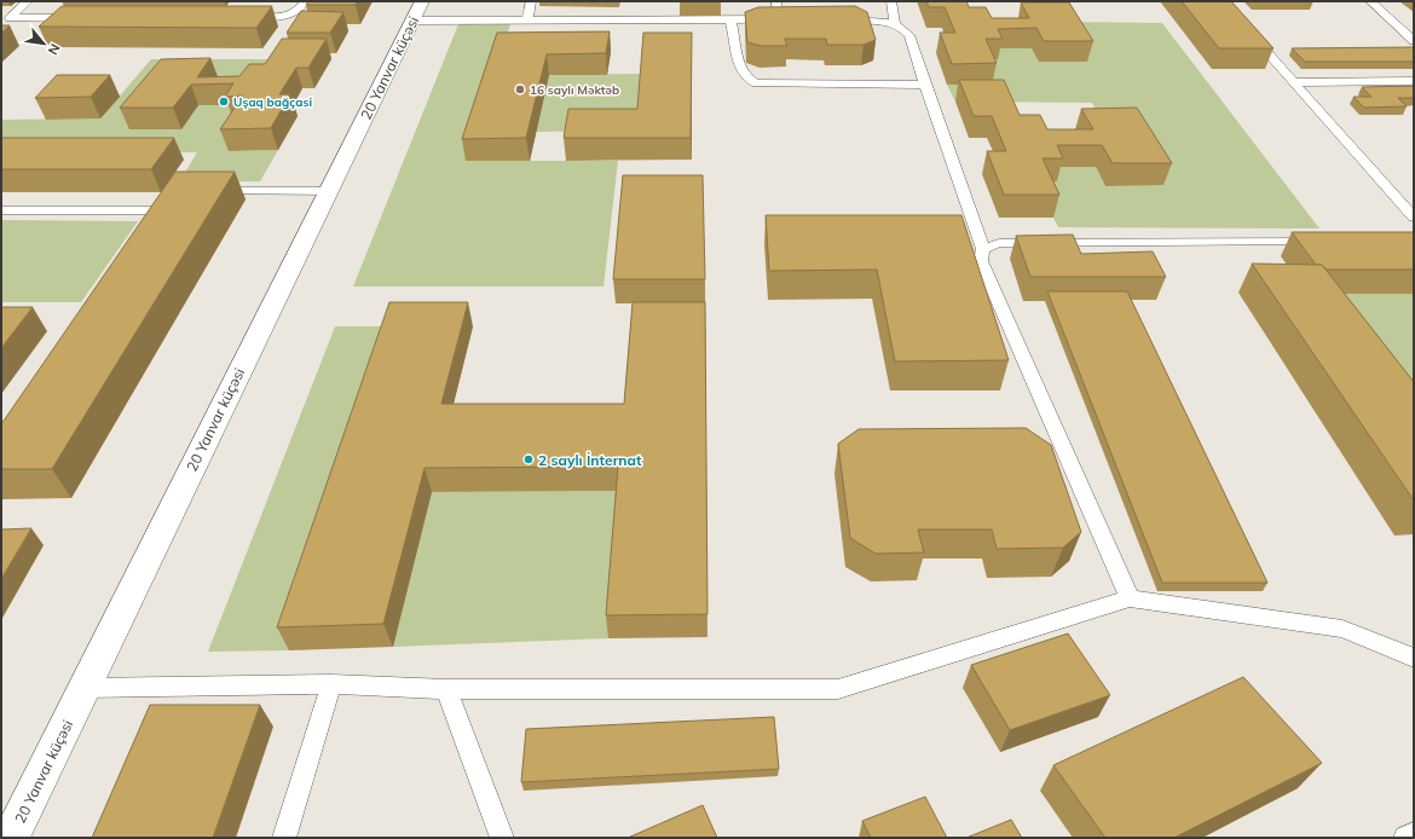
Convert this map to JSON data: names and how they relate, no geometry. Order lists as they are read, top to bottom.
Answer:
{
  "streets": {
    "street": ["20 Yanvar küçəsi"]
  },
  "places": ["16 saylı Məktəb", "Uşaq bağçasi", "2 saylı İnternat"],
  "north": "bottom right"
}
